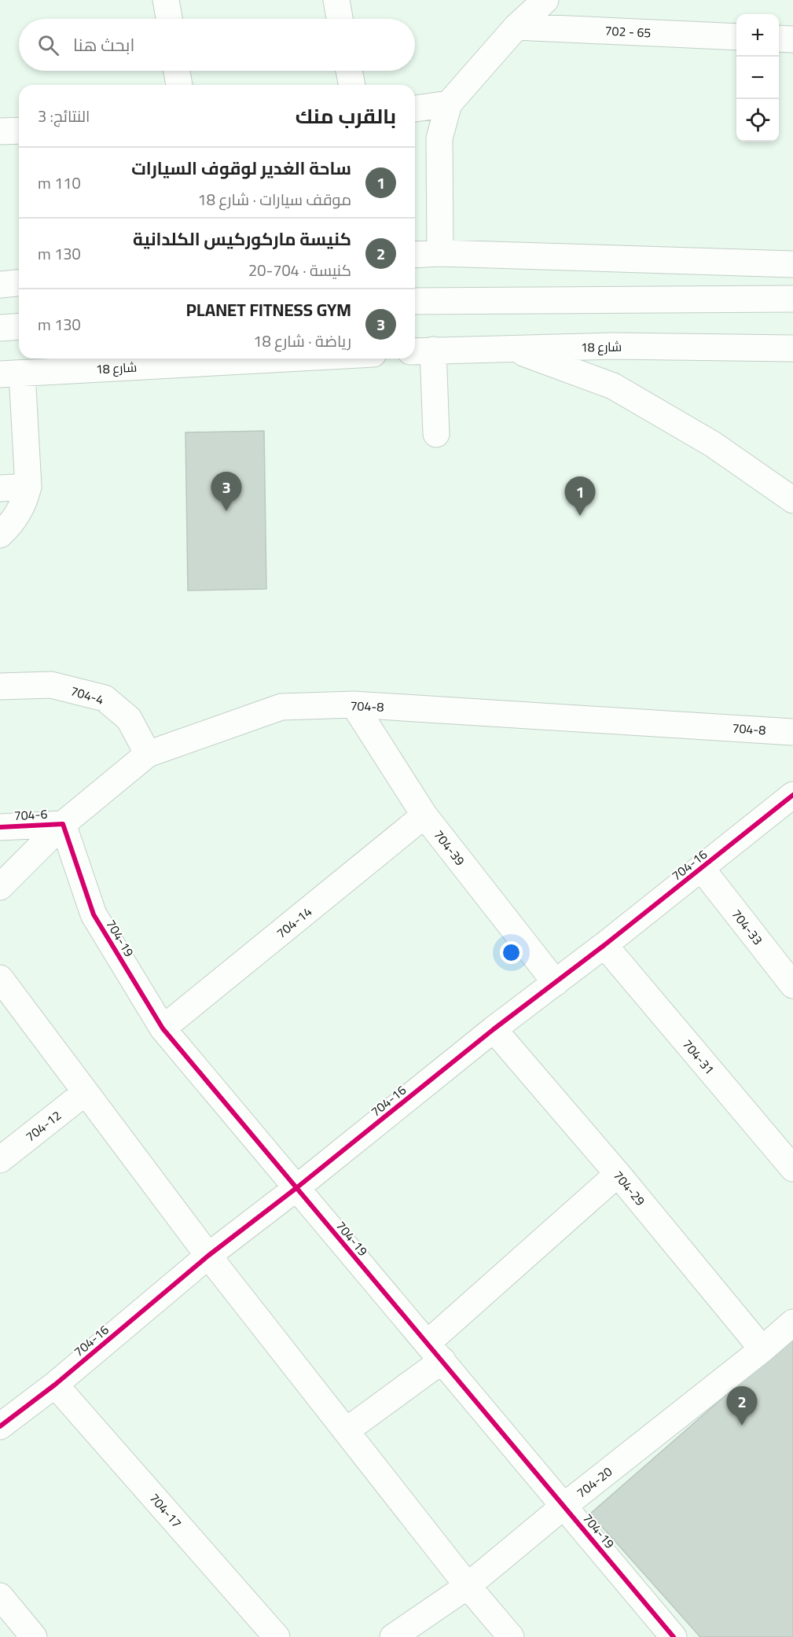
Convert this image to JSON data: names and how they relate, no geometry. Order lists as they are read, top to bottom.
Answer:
{
  "streets": {
    "street": [
      "702 - 65",
      "شارع 18",
      "704-4",
      "704-8",
      "704-6",
      "704-39",
      "704-16",
      "704-14",
      "704-33",
      "704-19",
      "704-31",
      "704-12",
      "704-29",
      "704-20",
      "704-17"
    ]
  },
  "crossings": [
    ["704-4", "704-8"],
    ["704-8", "704-6"],
    ["704-8", "704-39"],
    ["704-8", "704-19"],
    ["704-6", "704-19"],
    ["704-39", "704-16"],
    ["704-39", "704-14"],
    ["704-16", "704-33"],
    ["704-16", "704-19"],
    ["704-16", "704-31"],
    ["704-16", "704-29"],
    ["704-16", "704-17"],
    ["704-14", "704-19"],
    ["704-19", "704-20"],
    ["704-29", "704-20"]
  ],
  "page": {
    "map_buttons": ["+", "−"],
    "search": "ابحث هنا",
    "heading": ["بالقرب منك", "النتائج: 3"],
    "list": [
      {
        "mark": "1",
        "name": "ساحة الغدير لوقوف السيارات",
        "note": "موقف سيارات · شارع 18",
        "value": "110 m"
      },
      {
        "mark": "2",
        "name": "كنيسة ماركوركيس الكلدانية",
        "note": "كنيسة · 704-20",
        "value": "130 m"
      },
      {
        "mark": "3",
        "name": "PLANET FITNESS GYM",
        "note": "رياضة · شارع 18",
        "value": "130 m"
      }
    ],
    "pins": ["3", "1", "2"]
  }
}
